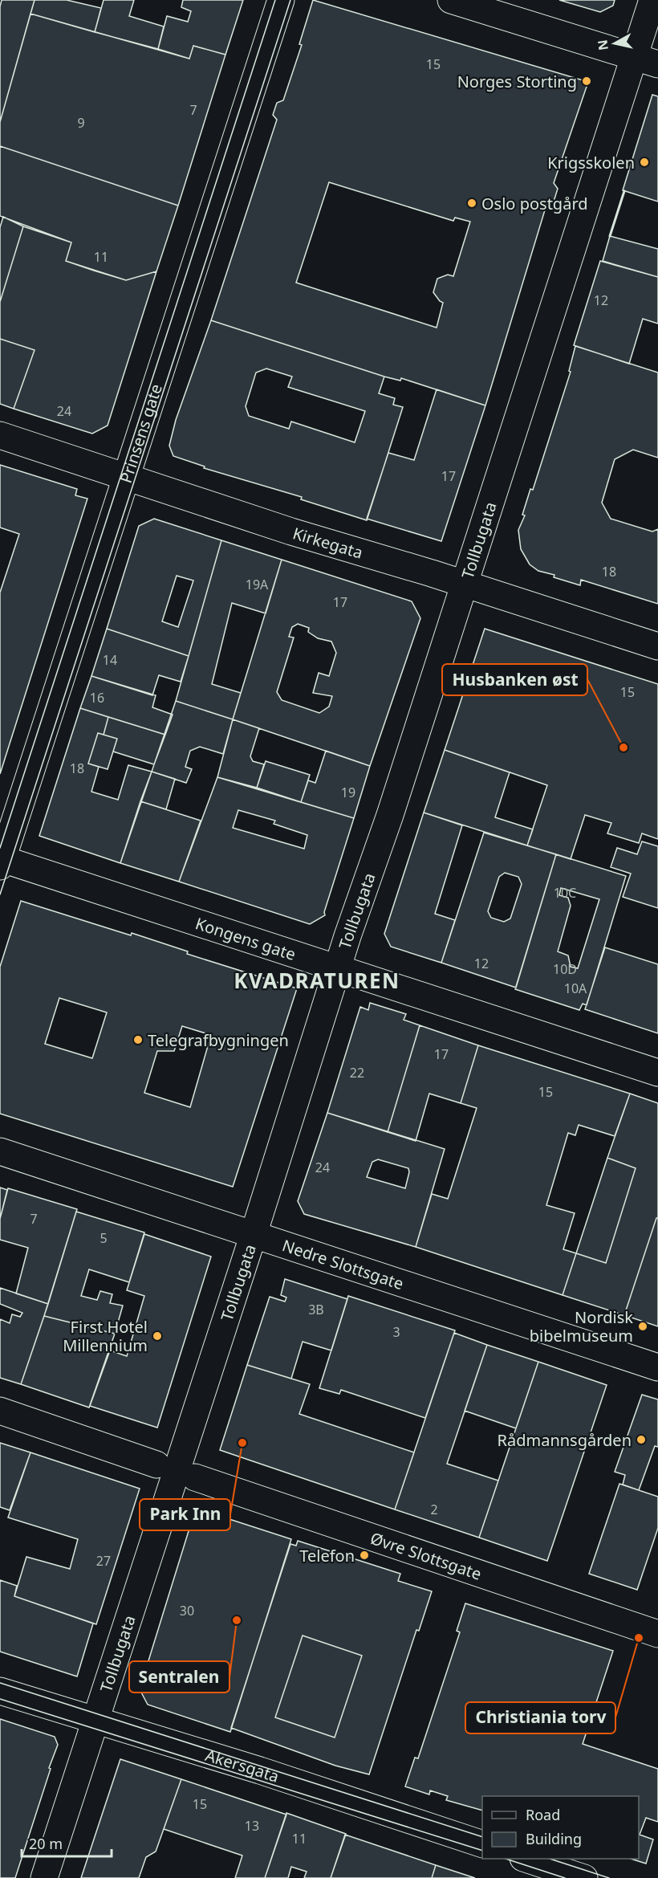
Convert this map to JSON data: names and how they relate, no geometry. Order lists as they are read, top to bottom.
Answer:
{
  "streets": {
    "street": [
      "Prinsens gate",
      "Tollbugata",
      "Kirkegata",
      "Kongens gate",
      "Nedre Slottsgate",
      "Øvre Slottsgate",
      "Akersgata"
    ]
  },
  "crossings": [
    ["Prinsens gate", "Kirkegata"],
    ["Prinsens gate", "Kongens gate"],
    ["Tollbugata", "Kirkegata"],
    ["Tollbugata", "Kongens gate"],
    ["Tollbugata", "Nedre Slottsgate"],
    ["Tollbugata", "Akersgata"]
  ],
  "districts": ["KVADRATUREN"],
  "places": [
    "Norges Storting",
    "Krigsskolen",
    "Oslo postgård",
    "Husbanken øst",
    "Telegrafbygningen",
    "Nordisk bibelmuseum",
    "First Hotel Millennium",
    "Rådmannsgården",
    "Park Inn",
    "Telefon",
    "Sentralen",
    "Christiania torv"
  ],
  "house_numbers": [
    "15",
    "7",
    "9",
    "11",
    "12",
    "24",
    "17",
    "18",
    "19A",
    "17",
    "14",
    "15",
    "16",
    "18",
    "19",
    "10C",
    "12",
    "10D",
    "10A",
    "17",
    "22",
    "15",
    "24",
    "7",
    "5",
    "3B",
    "3",
    "2",
    "27",
    "30",
    "15",
    "13",
    "11"
  ],
  "legend": ["Road", "Building"],
  "scale_bar": "20 m",
  "north": "left"
}
